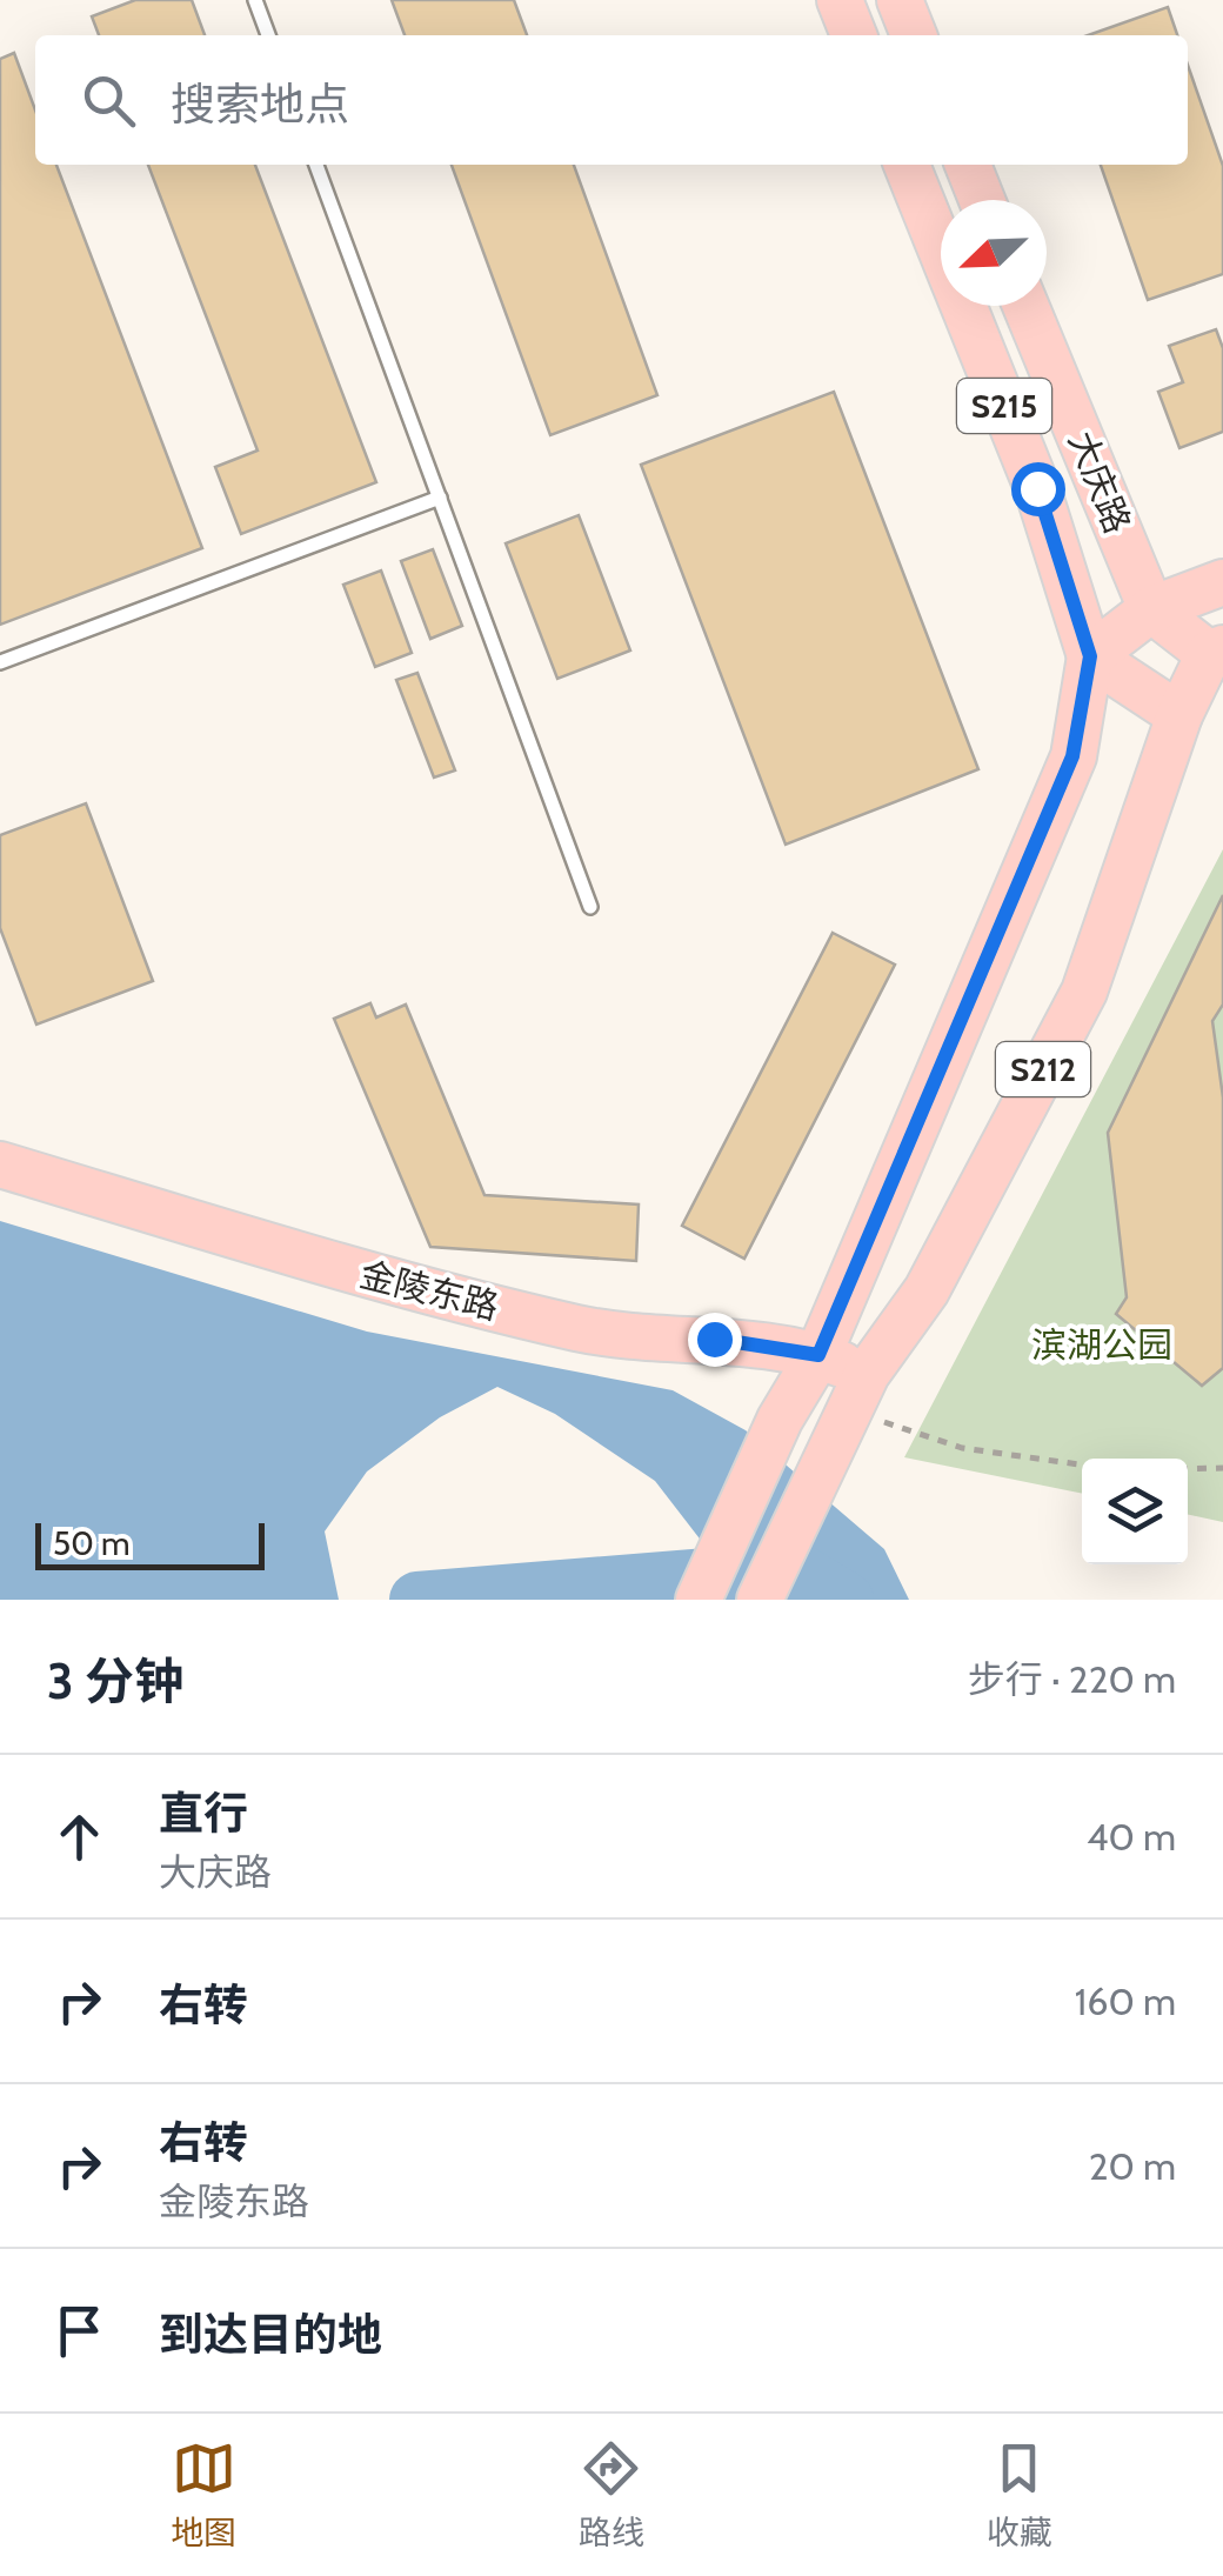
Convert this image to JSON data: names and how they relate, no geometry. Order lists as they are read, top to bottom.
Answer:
{
  "streets": {
    "main road": [
      "S215",
      "大庆路",
      "S212",
      "金陵东路"
    ]
  },
  "crossings": [
    ["大庆路", "S212"],
    ["S212", "金陵东路"]
  ],
  "parks": ["滨湖公园"],
  "scale_bar": "50 m",
  "north": "bottom left",
  "page": {
    "search": "搜索地点",
    "scale": "50 m",
    "heading": ["3 分钟", "步行 · 220 m"],
    "list": [
      ["直行", "大庆路", "40 m"],
      ["右转", "160 m"],
      ["右转", "金陵东路", "20 m"],
      "到达目的地"
    ],
    "nav": ["地图", "路线", "收藏"]
  }
}
